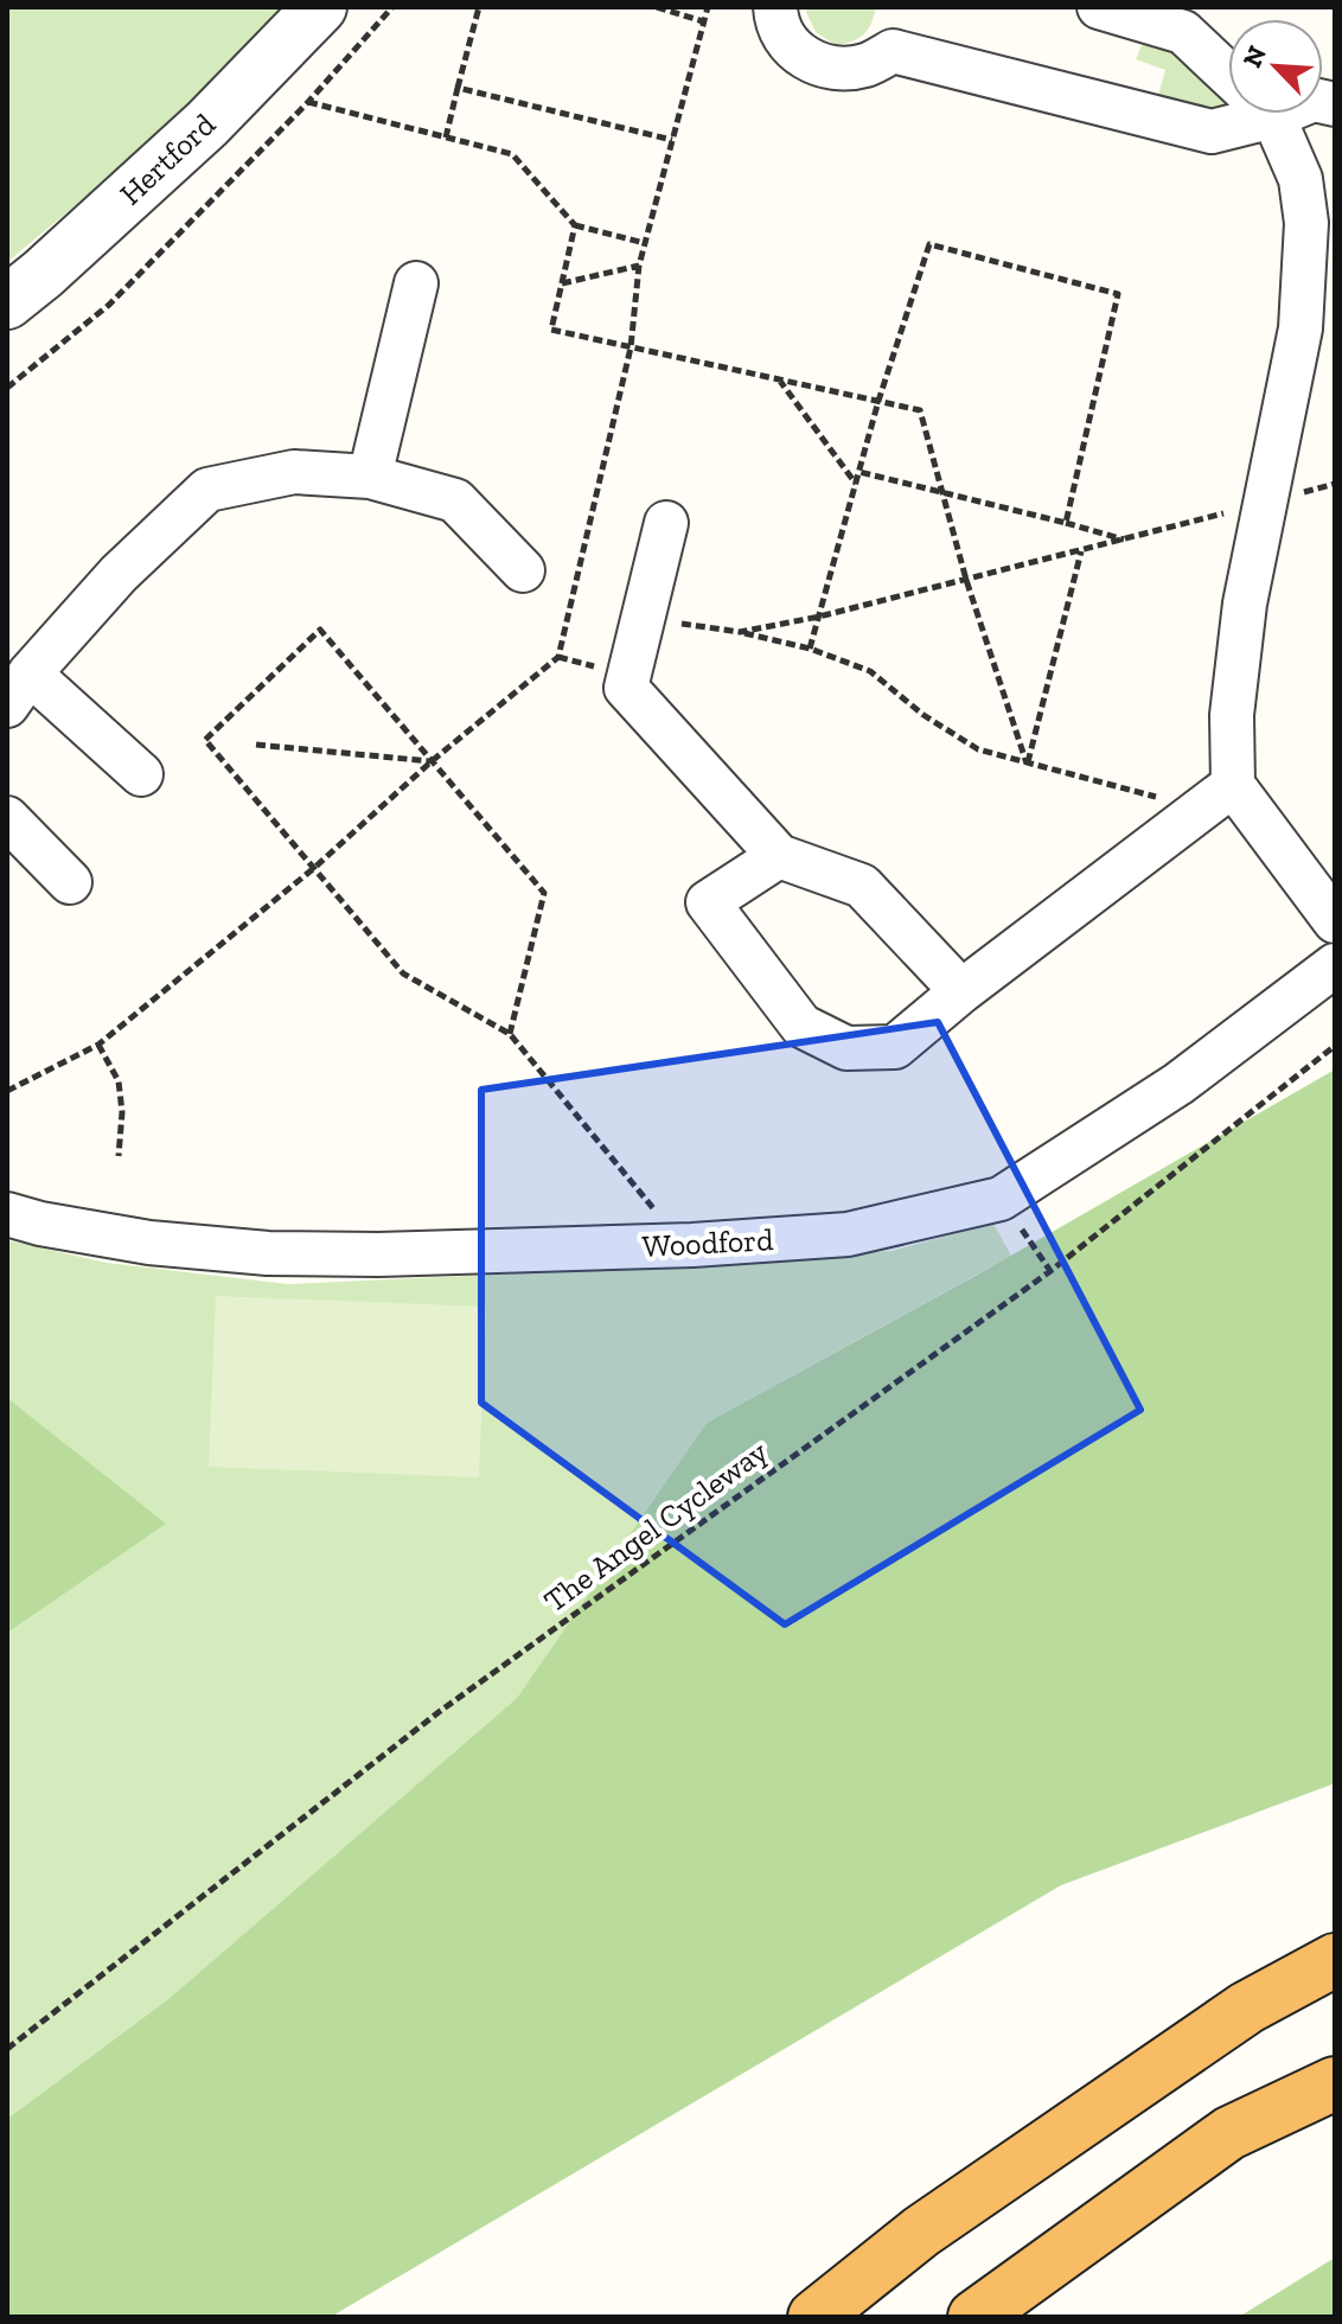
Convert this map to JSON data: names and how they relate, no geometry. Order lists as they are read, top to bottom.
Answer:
{
  "streets": {
    "street": ["Hertford", "Woodford"],
    "path": ["The Angel Cycleway"]
  },
  "north": "top left"
}
